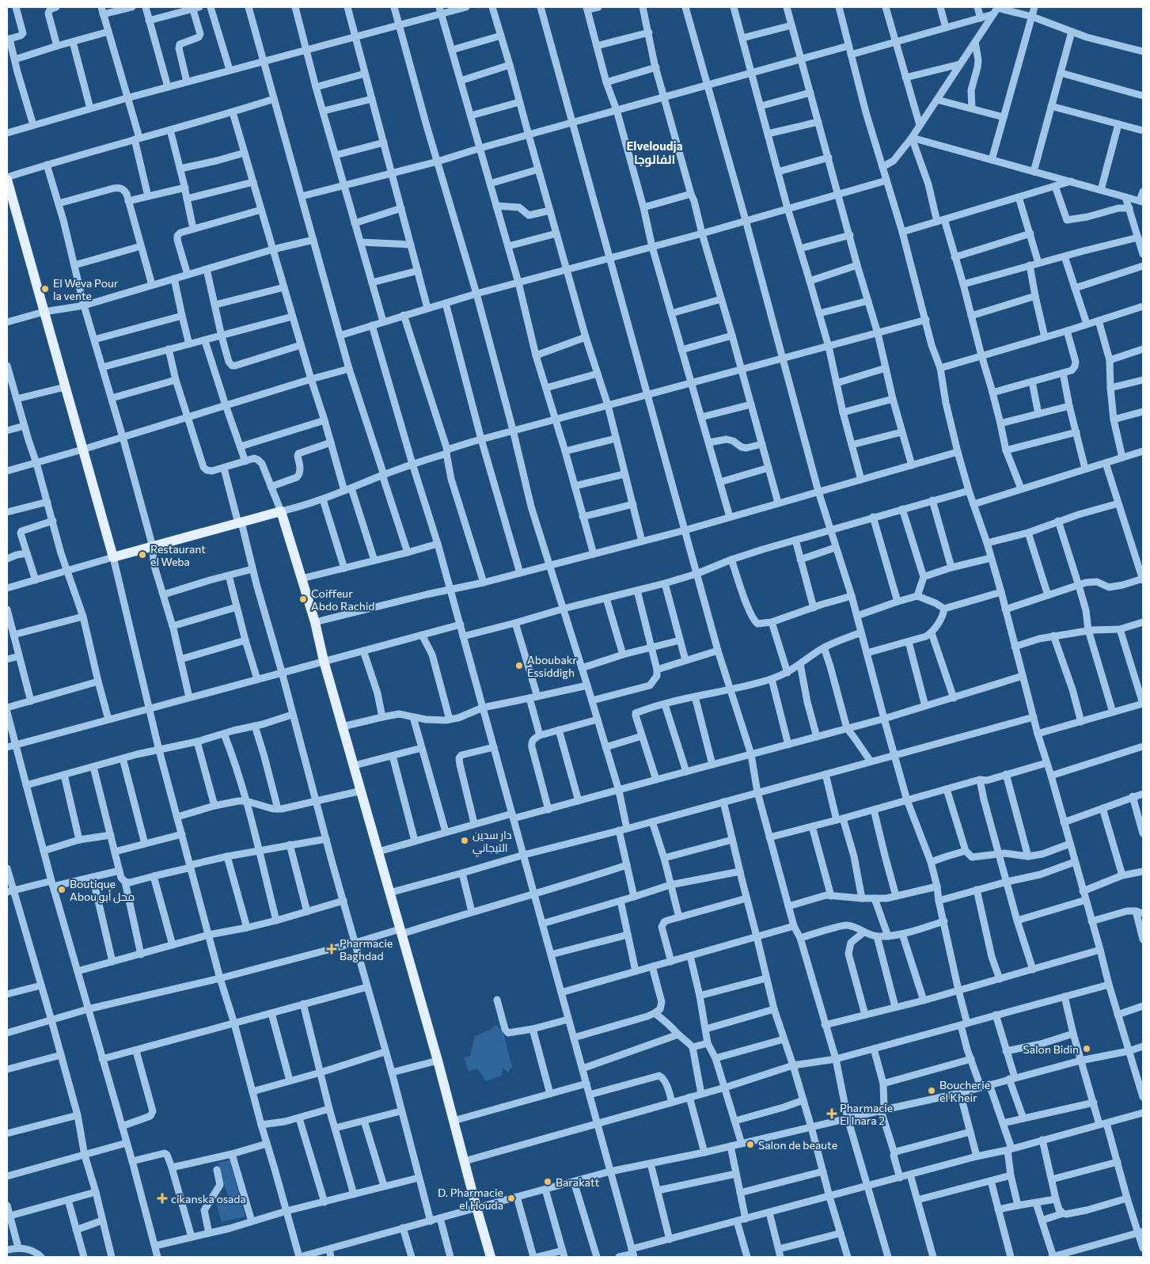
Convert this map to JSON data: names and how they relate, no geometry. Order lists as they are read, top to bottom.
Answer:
{
  "districts": ["Elveloudja الفالوجا"],
  "places": {
    "other": [
      "El Weva Pour la vente",
      "Restaurant el Weba",
      "Coiffeur Abdo Rachid",
      "Aboubakr Essiddigh",
      "دار سدين التيجاني",
      "Boutique Abou محل أبو",
      "Salon Bidin",
      "Boucherie el Kheir",
      "Salon de beaute",
      "Barakatt",
      "D. Pharmacie el Houda"
    ],
    "health": ["Pharmacie Baghdad", "Pharmacie El Inara 2", "cikanska osada"]
  }
}
